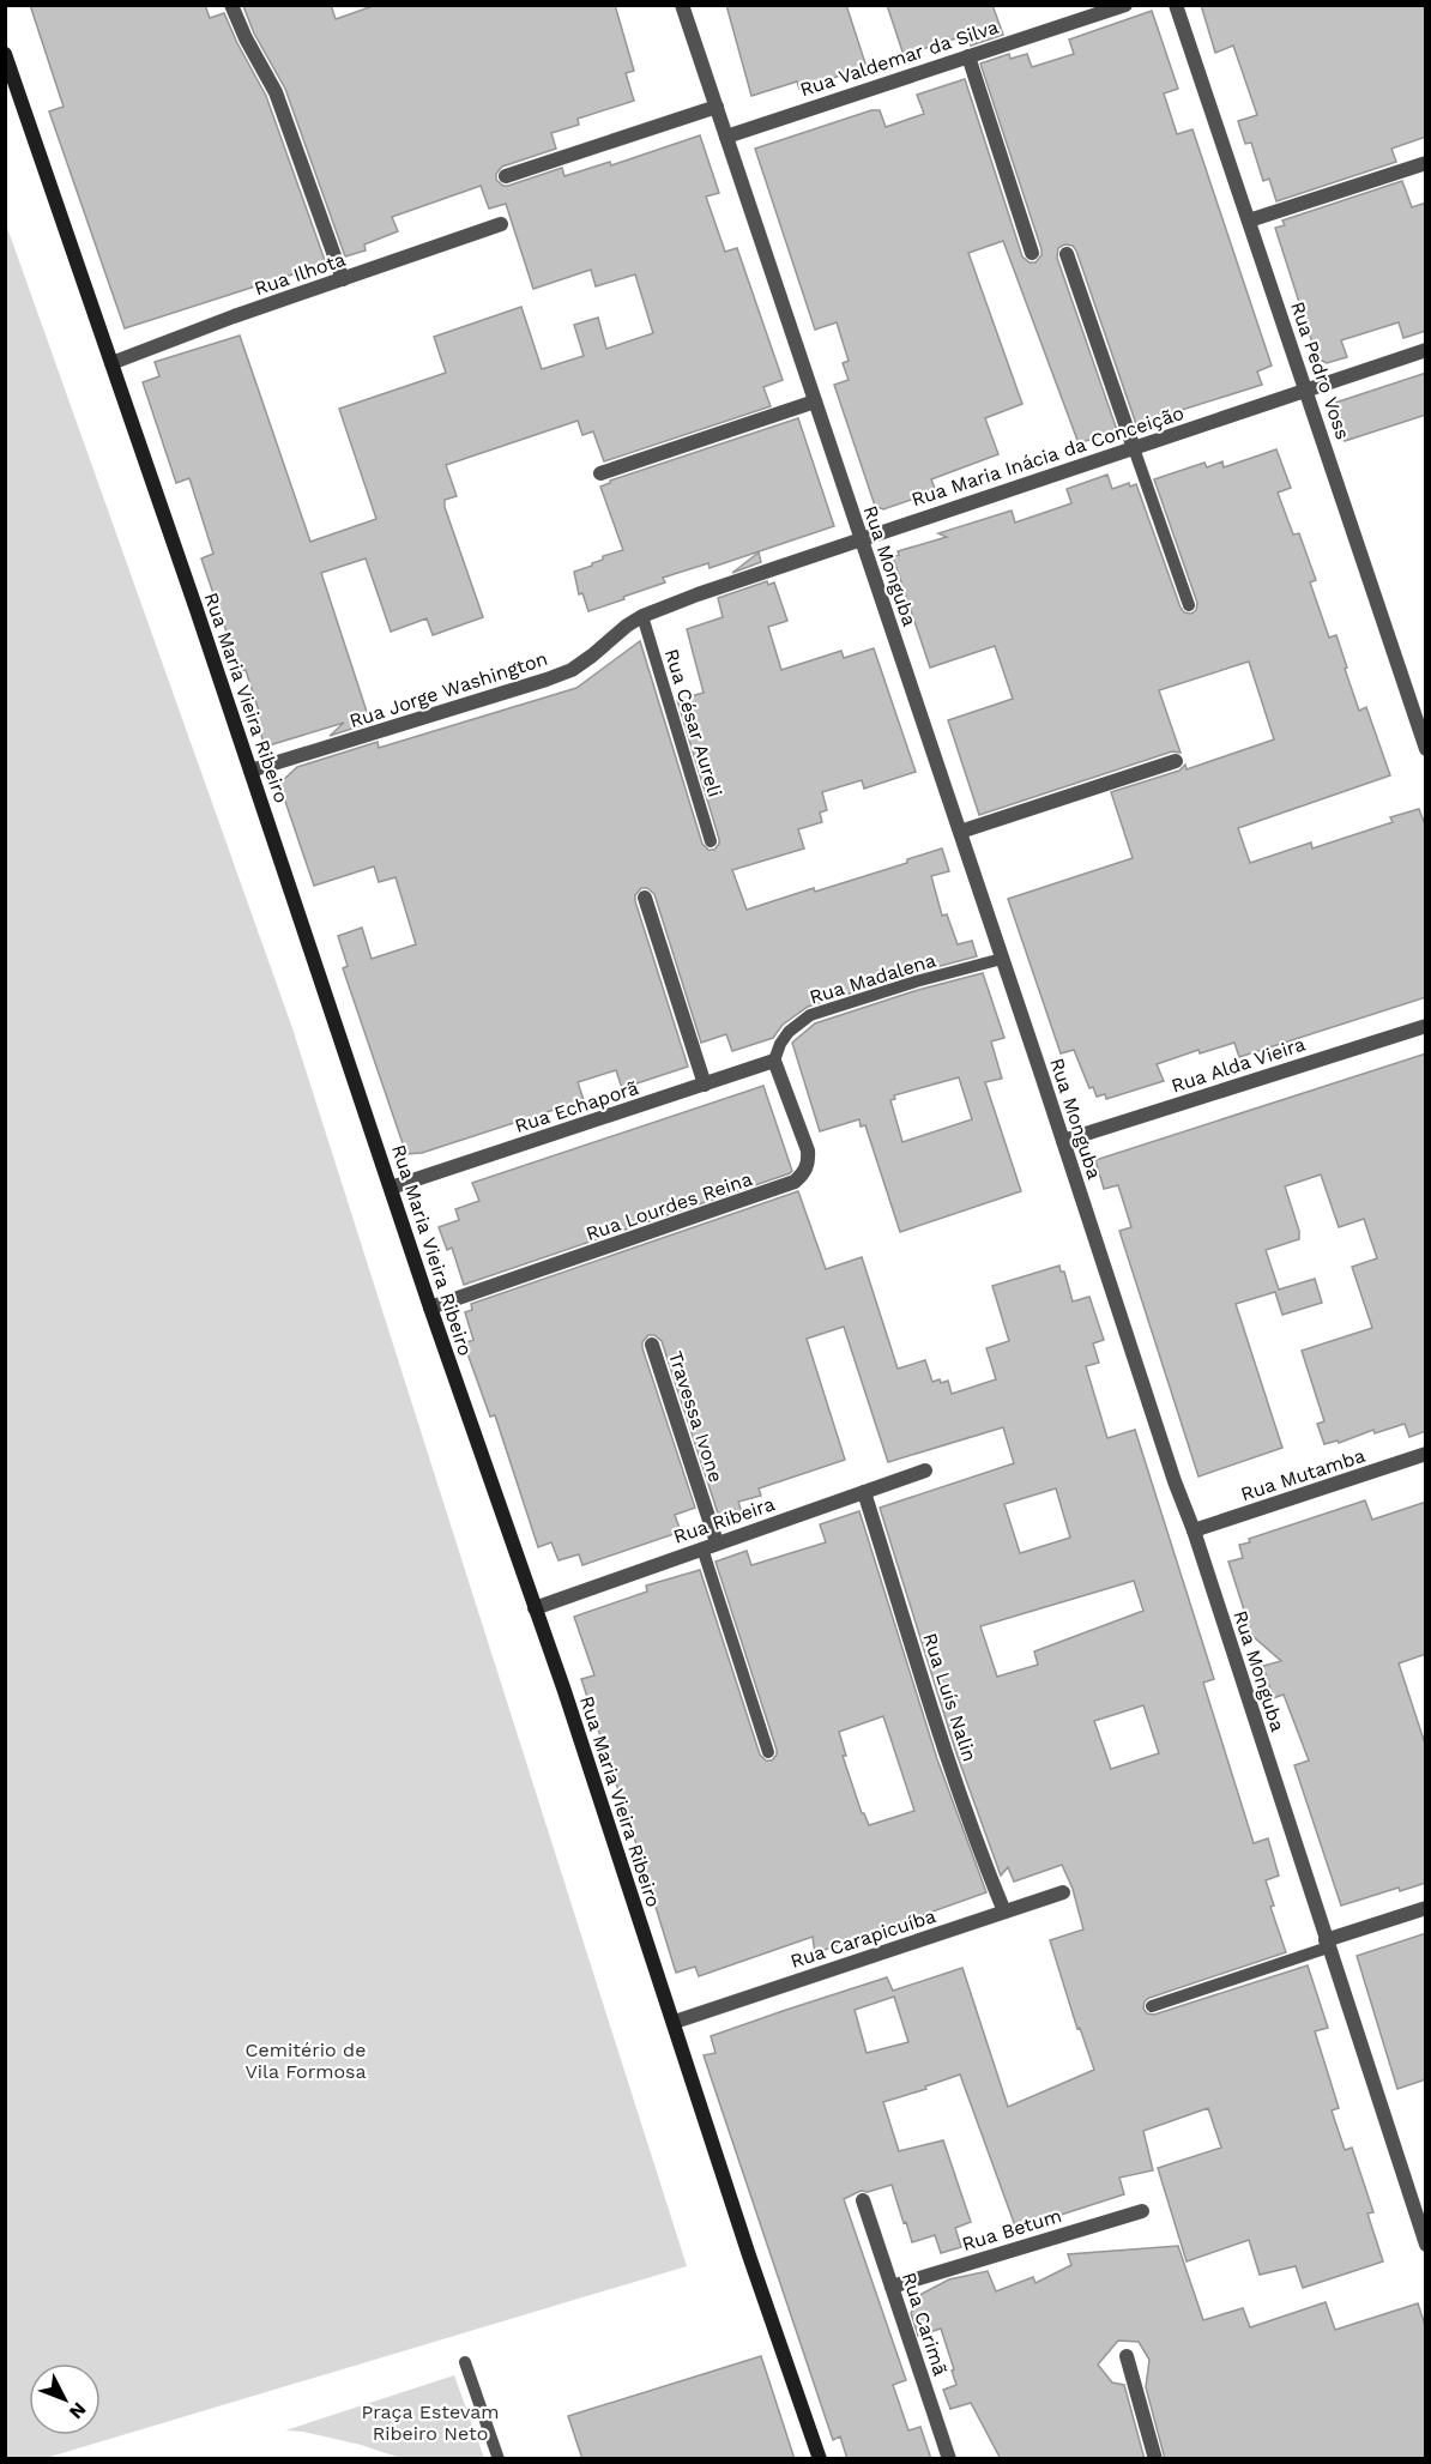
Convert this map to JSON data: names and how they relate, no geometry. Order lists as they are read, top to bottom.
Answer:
{
  "streets": {
    "street": [
      "Rua Valdemar da Silva",
      "Rua Ilhota",
      "Rua Pedro Voss",
      "Rua Maria Inácia da Conceição",
      "Rua Monguba",
      "Rua Jorge Washington",
      "Rua Maria Vieira Ribeiro",
      "Rua Alda Vieira",
      "Rua Echaporã",
      "Rua Lourdes Reina",
      "Travessa Ivone",
      "Rua Mutamba",
      "Rua Ribeira",
      "Rua Luís Nalin",
      "Rua Carapicuíba",
      "Rua Betum",
      "Rua Carimã"
    ],
    "lane": ["Rua César Aureli", "Rua Madalena"]
  },
  "crossings": [
    ["Rua Valdemar da Silva", "Rua Monguba"],
    ["Rua Ilhota", "Rua Maria Vieira Ribeiro"],
    ["Rua Pedro Voss", "Rua Maria Inácia da Conceição"],
    ["Rua Maria Inácia da Conceição", "Rua Monguba"],
    ["Rua Maria Inácia da Conceição", "Rua Jorge Washington"],
    ["Rua Maria Inácia da Conceição", "Rua César Aureli"],
    ["Rua Monguba", "Rua Madalena"],
    ["Rua Monguba", "Rua Alda Vieira"],
    ["Rua Monguba", "Rua Mutamba"],
    ["Rua Jorge Washington", "Rua Maria Vieira Ribeiro"],
    ["Rua Jorge Washington", "Rua César Aureli"],
    ["Rua Maria Vieira Ribeiro", "Rua Echaporã"],
    ["Rua Maria Vieira Ribeiro", "Rua Lourdes Reina"],
    ["Rua Maria Vieira Ribeiro", "Rua Ribeira"],
    ["Rua Maria Vieira Ribeiro", "Rua Carapicuíba"],
    ["Rua Madalena", "Rua Echaporã"],
    ["Rua Madalena", "Rua Lourdes Reina"],
    ["Rua Echaporã", "Rua Lourdes Reina"],
    ["Travessa Ivone", "Rua Ribeira"],
    ["Rua Ribeira", "Rua Luís Nalin"],
    ["Rua Luís Nalin", "Rua Carapicuíba"],
    ["Rua Betum", "Rua Carimã"]
  ],
  "parks": ["Cemitério de Vila Formosa", "Praça Estevam Ribeiro Neto"],
  "north": "bottom right"
}
